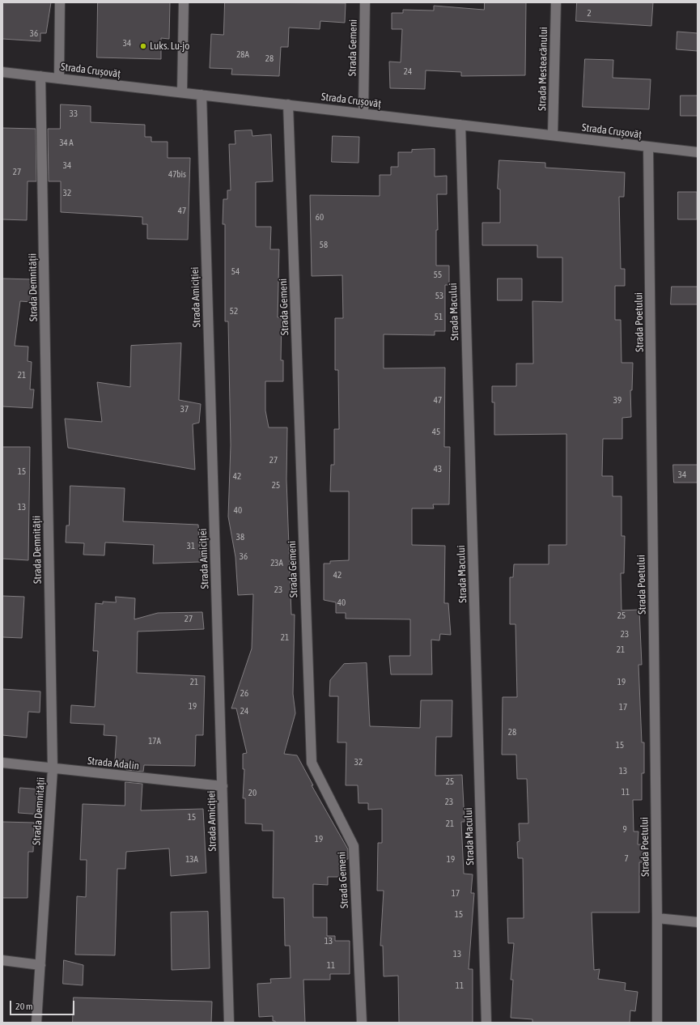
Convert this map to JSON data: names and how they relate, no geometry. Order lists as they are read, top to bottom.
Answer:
{
  "streets": {
    "street": [
      "Strada Gemeni",
      "Strada Mesteacănului",
      "Strada Crușovăț",
      "Strada Demnității",
      "Strada Amiciției",
      "Strada Macului",
      "Strada Poetului",
      "Strada Adalin"
    ]
  },
  "crossings": [
    ["Strada Gemeni", "Strada Crușovăț"],
    ["Strada Mesteacănului", "Strada Crușovăț"],
    ["Strada Crușovăț", "Strada Demnității"],
    ["Strada Crușovăț", "Strada Amiciției"],
    ["Strada Crușovăț", "Strada Macului"],
    ["Strada Crușovăț", "Strada Poetului"],
    ["Strada Demnității", "Strada Adalin"],
    ["Strada Amiciției", "Strada Adalin"]
  ],
  "places": ["Luks. Lu-jo"],
  "house_numbers": [
    "2",
    "36",
    "34",
    "28A",
    "28",
    "24",
    "33",
    "34 A",
    "34",
    "27",
    "47bis",
    "32",
    "47",
    "60",
    "58",
    "54",
    "55",
    "53",
    "52",
    "51",
    "21",
    "47",
    "39",
    "37",
    "45",
    "27",
    "43",
    "15",
    "34",
    "42",
    "25",
    "13",
    "40",
    "38",
    "31",
    "36",
    "23A",
    "42",
    "23",
    "40",
    "25",
    "27",
    "23",
    "21",
    "21",
    "21",
    "19",
    "26",
    "19",
    "17",
    "24",
    "28",
    "17A",
    "15",
    "32",
    "13",
    "25",
    "11",
    "20",
    "23",
    "15",
    "21",
    "9",
    "19",
    "7",
    "13A",
    "19",
    "17",
    "15",
    "13",
    "13",
    "11",
    "11"
  ],
  "scale_bar": "20 m"
}
